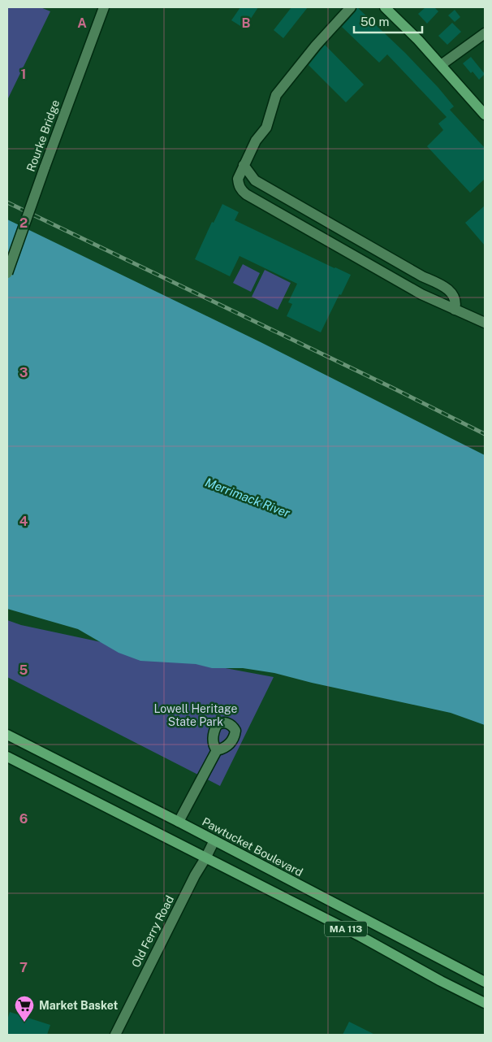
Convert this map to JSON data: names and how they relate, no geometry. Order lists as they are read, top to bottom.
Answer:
{
  "streets": {
    "main road": ["Pawtucket Boulevard", "MA 113"],
    "street": ["Rourke Bridge", "Old Ferry Road"]
  },
  "crossings": [
    ["Pawtucket Boulevard", "Old Ferry Road"],
    ["MA 113", "Old Ferry Road"]
  ],
  "water": ["Merrimack River"],
  "parks": ["Lowell Heritage State Park"],
  "places": {
    "supermarket": ["Market Basket"]
  },
  "scale_bar": "50 m",
  "grid": {
    "columns": ["A", "B"],
    "rows": [
      "1",
      "2",
      "3",
      "4",
      "5",
      "6",
      "7"
    ]
  }
}
